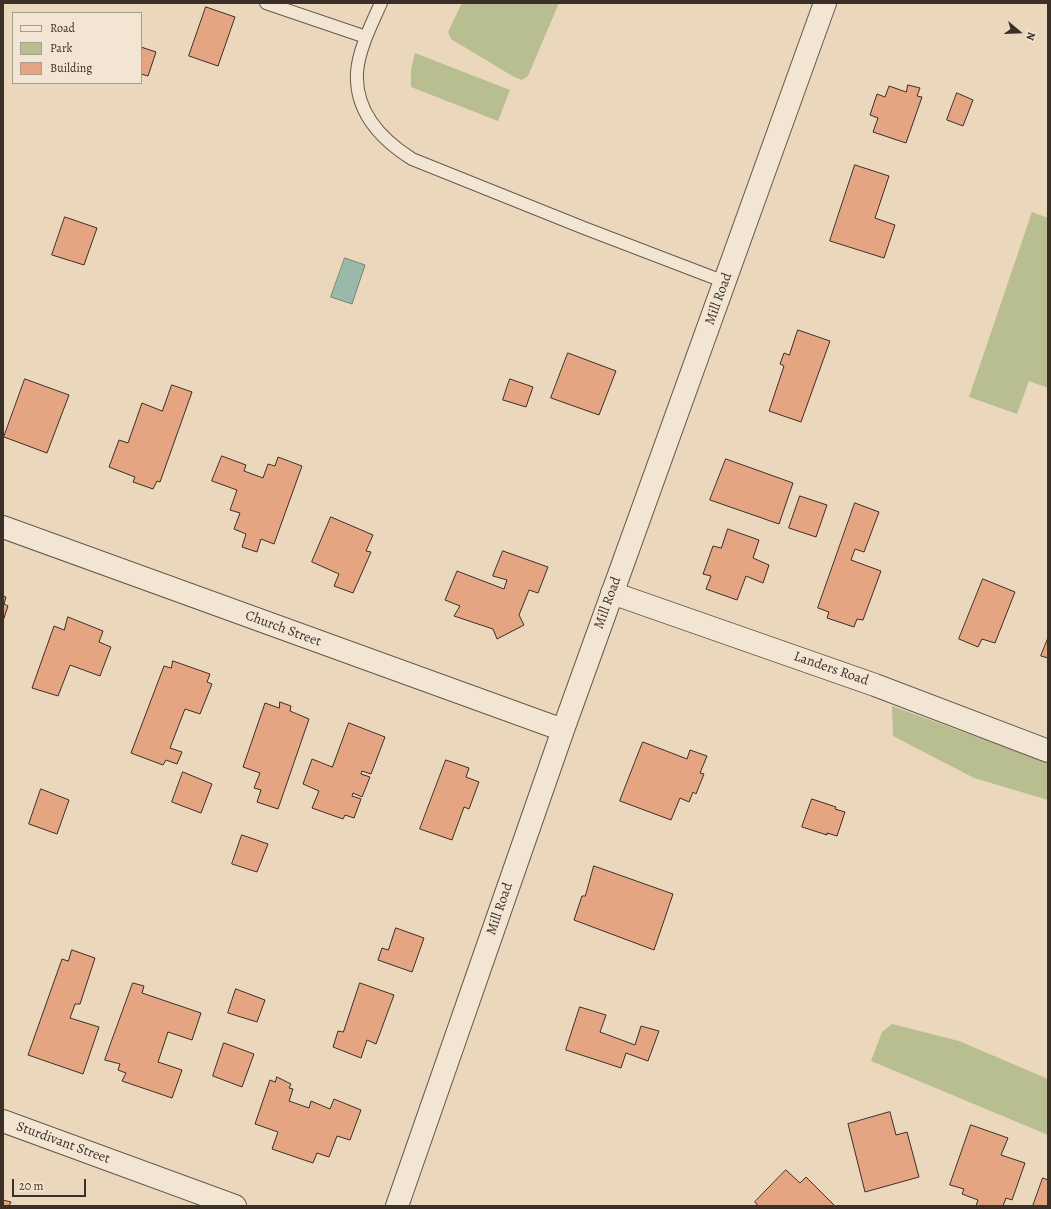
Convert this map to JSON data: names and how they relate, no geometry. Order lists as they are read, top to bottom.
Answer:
{
  "streets": {
    "street": [
      "Mill Road",
      "Church Street",
      "Landers Road",
      "Sturdivant Street"
    ]
  },
  "crossings": [
    ["Mill Road", "Church Street"],
    ["Mill Road", "Landers Road"]
  ],
  "legend": ["Road", "Park", "Building"],
  "scale_bar": "20 m",
  "north": "right"
}
